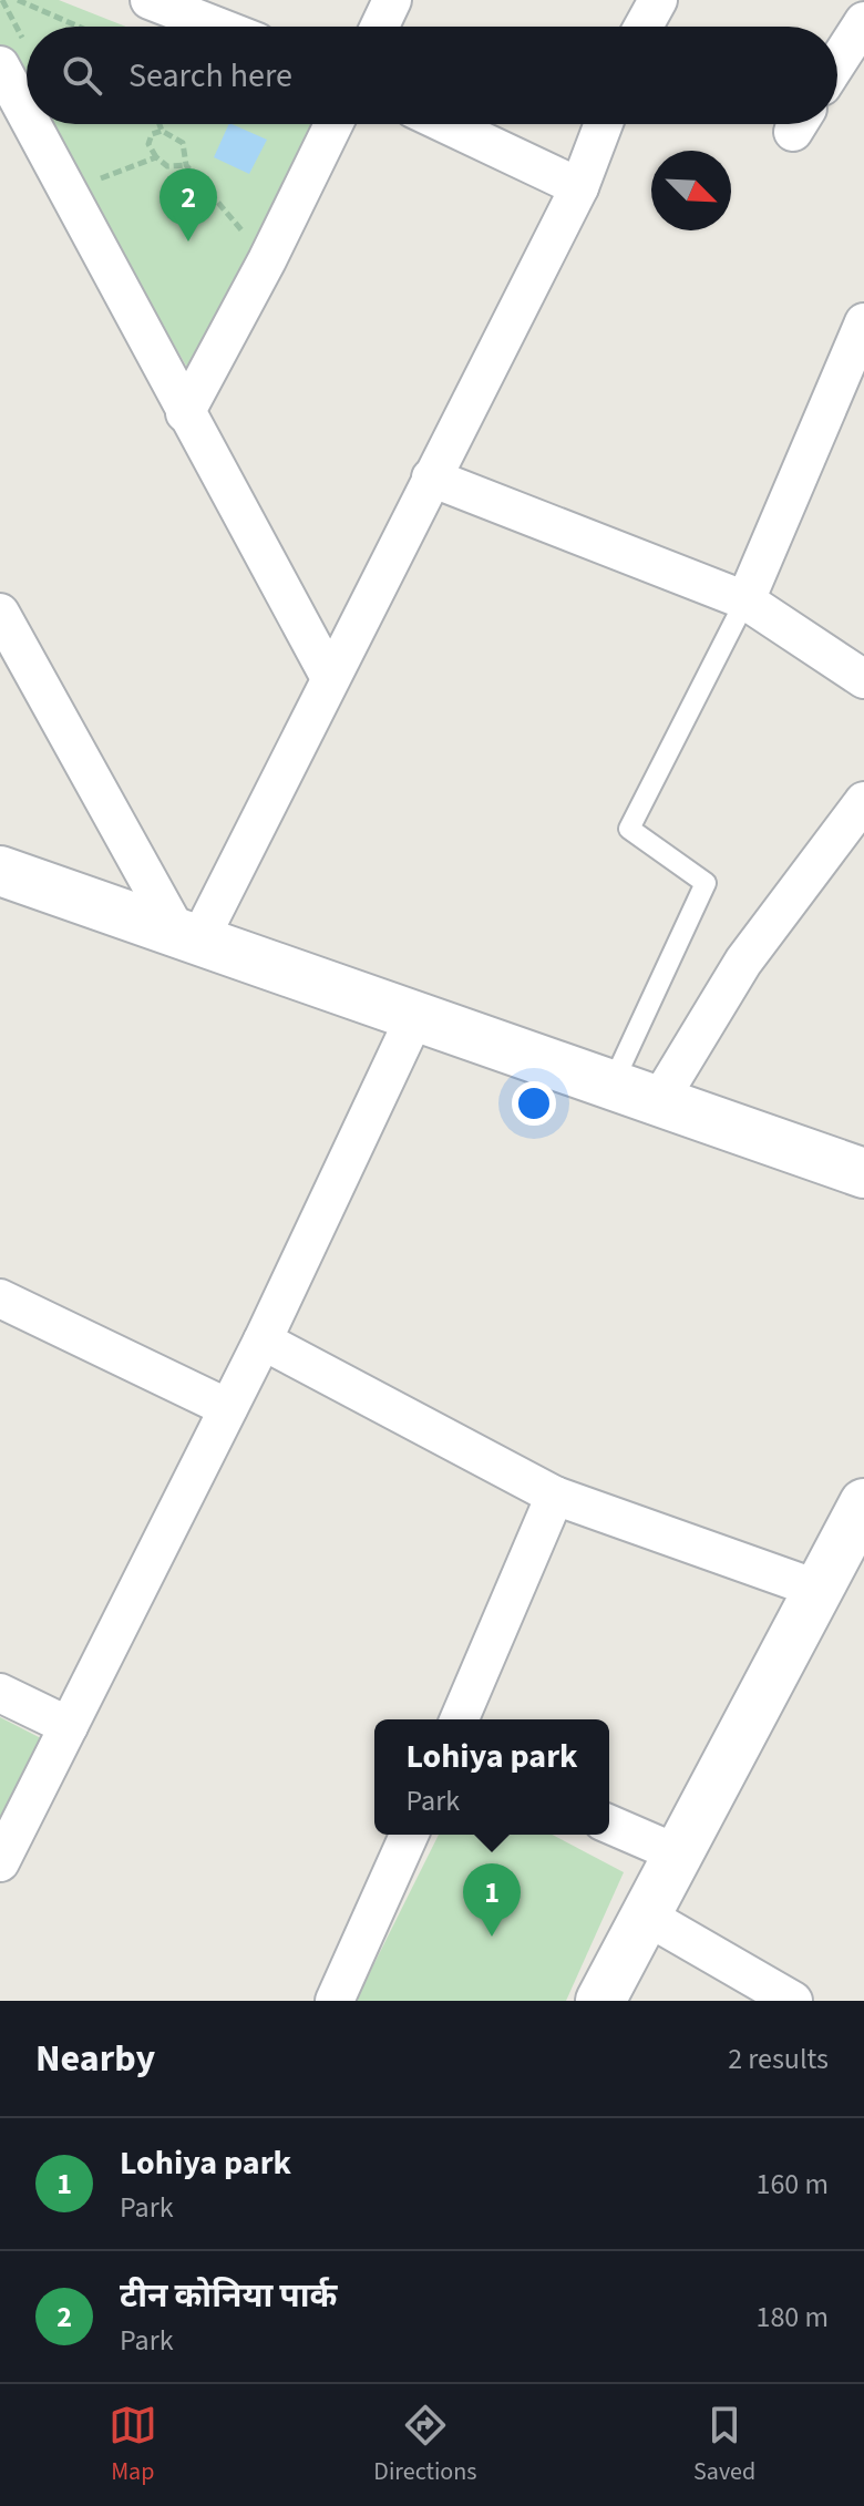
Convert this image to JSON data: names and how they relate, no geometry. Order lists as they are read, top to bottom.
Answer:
{
  "north": "bottom right",
  "page": {
    "search": "Search here",
    "pins": ["2", "1"],
    "popup": ["Lohiya park", "Park"],
    "heading": ["Nearby", "2 results"],
    "list": [
      {
        "mark": "1",
        "name": "Lohiya park",
        "note": "Park",
        "value": "160 m"
      },
      {
        "mark": "2",
        "name": "टीन कोनिया पार्क",
        "note": "Park",
        "value": "180 m"
      }
    ],
    "nav": ["Map", "Directions", "Saved"]
  }
}
